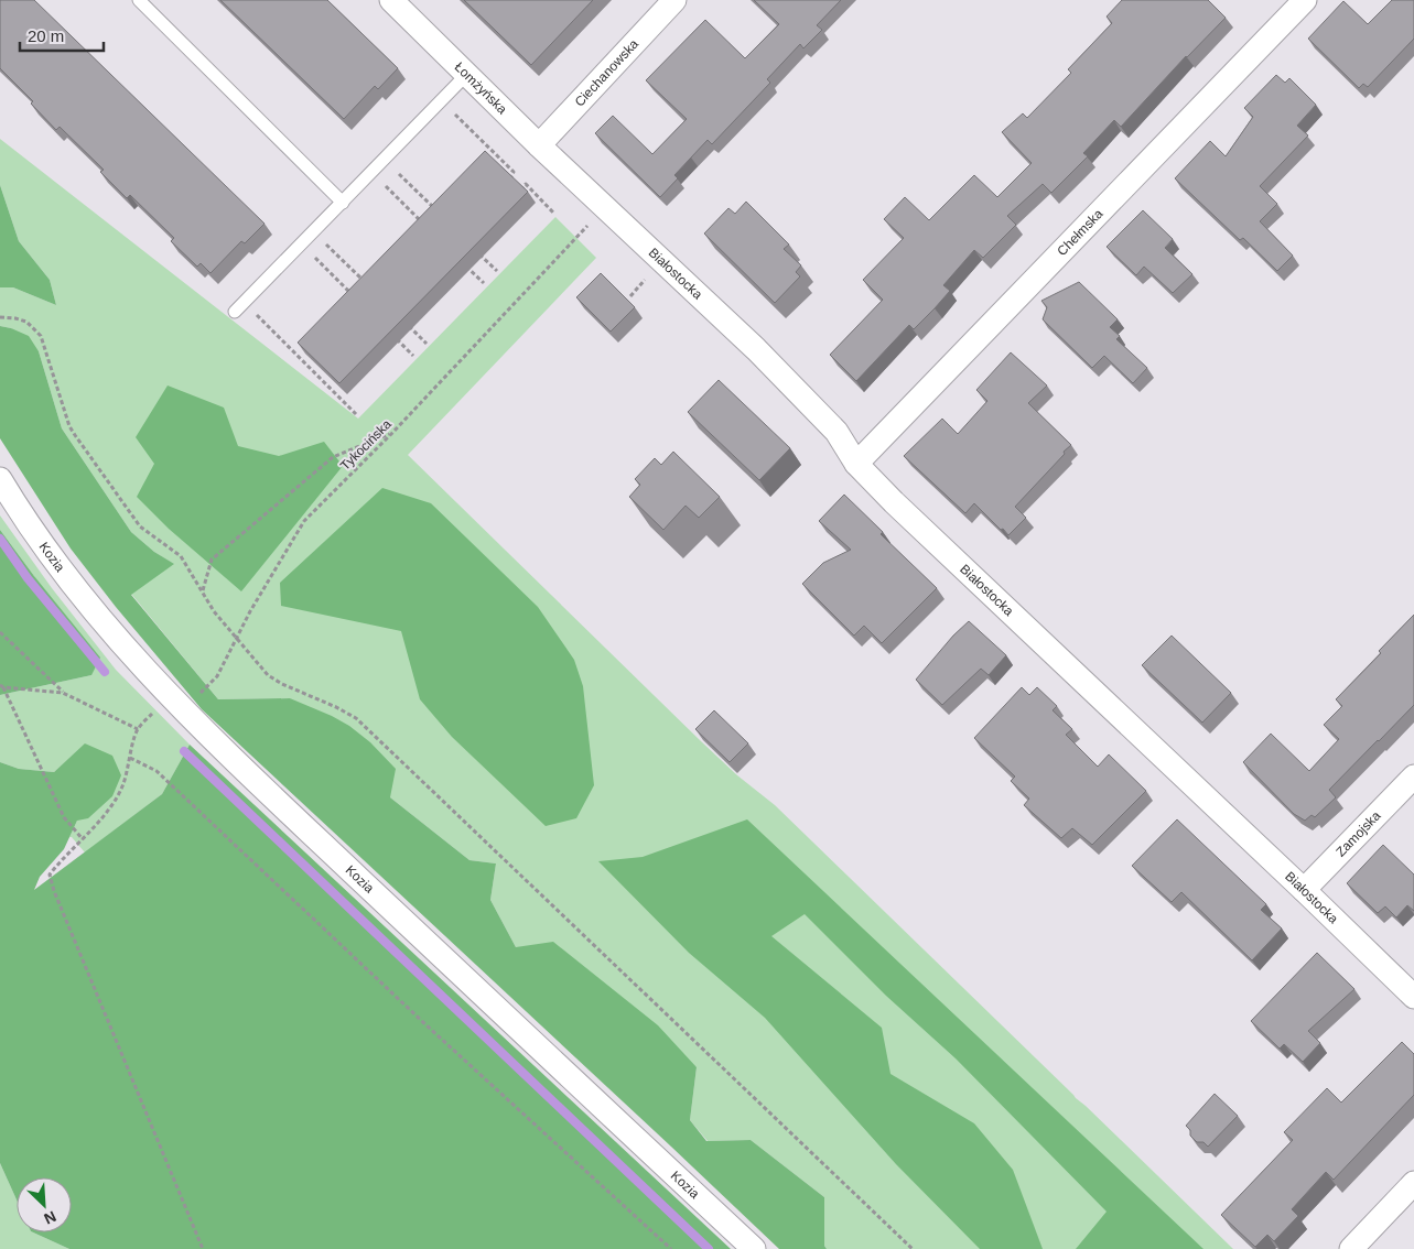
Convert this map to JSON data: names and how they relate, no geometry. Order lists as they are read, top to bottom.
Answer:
{
  "streets": {
    "street": [
      "Ciechanowska",
      "Łomżyńska",
      "Chełmska",
      "Białostocka",
      "Kozia",
      "Zamojska"
    ],
    "path": ["Tykocińska"]
  },
  "crossings": [
    ["Ciechanowska", "Łomżyńska"],
    ["Łomżyńska", "Białostocka"],
    ["Chełmska", "Białostocka"],
    ["Białostocka", "Zamojska"],
    ["Tykocińska", "Kozia"]
  ],
  "scale_bar": "20 m",
  "north": "bottom right"
}
